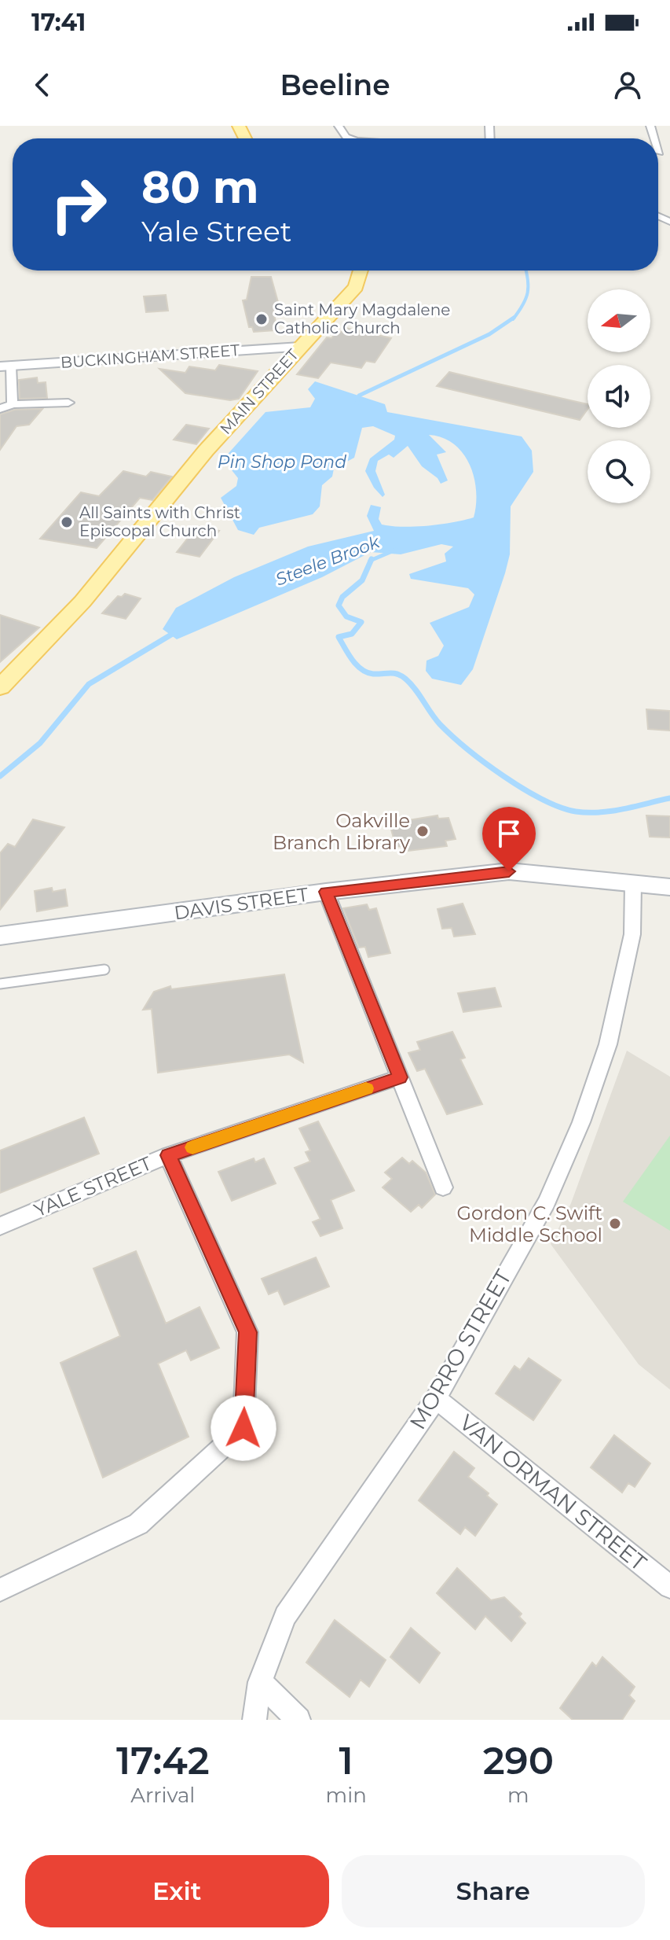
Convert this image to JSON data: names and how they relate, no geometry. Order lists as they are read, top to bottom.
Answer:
{
  "streets": {
    "main road": ["BUCKINGHAM STREET", "MAIN STREET", "DAVIS STREET"],
    "street": ["YALE STREET", "MORRO STREET", "VAN ORMAN STREET"]
  },
  "crossings": [
    ["BUCKINGHAM STREET", "MAIN STREET"],
    ["DAVIS STREET", "MORRO STREET"],
    ["MORRO STREET", "VAN ORMAN STREET"]
  ],
  "water": ["Pin Shop Pond", "Steele Brook"],
  "places": [
    "Saint Mary Magdalene Catholic Church",
    "All Saints with Christ Episcopal Church",
    "Oakville Branch Library",
    "Gordon C. Swift Middle School"
  ],
  "north": "left",
  "page": {
    "status": "17:41",
    "header": "Beeline",
    "turn": ["80 m", "Yale Street"],
    "eta": [
      "17:42",
      "Arrival",
      "1",
      "min",
      "290",
      "m"
    ],
    "buttons": ["Exit", "Share"]
  }
}
